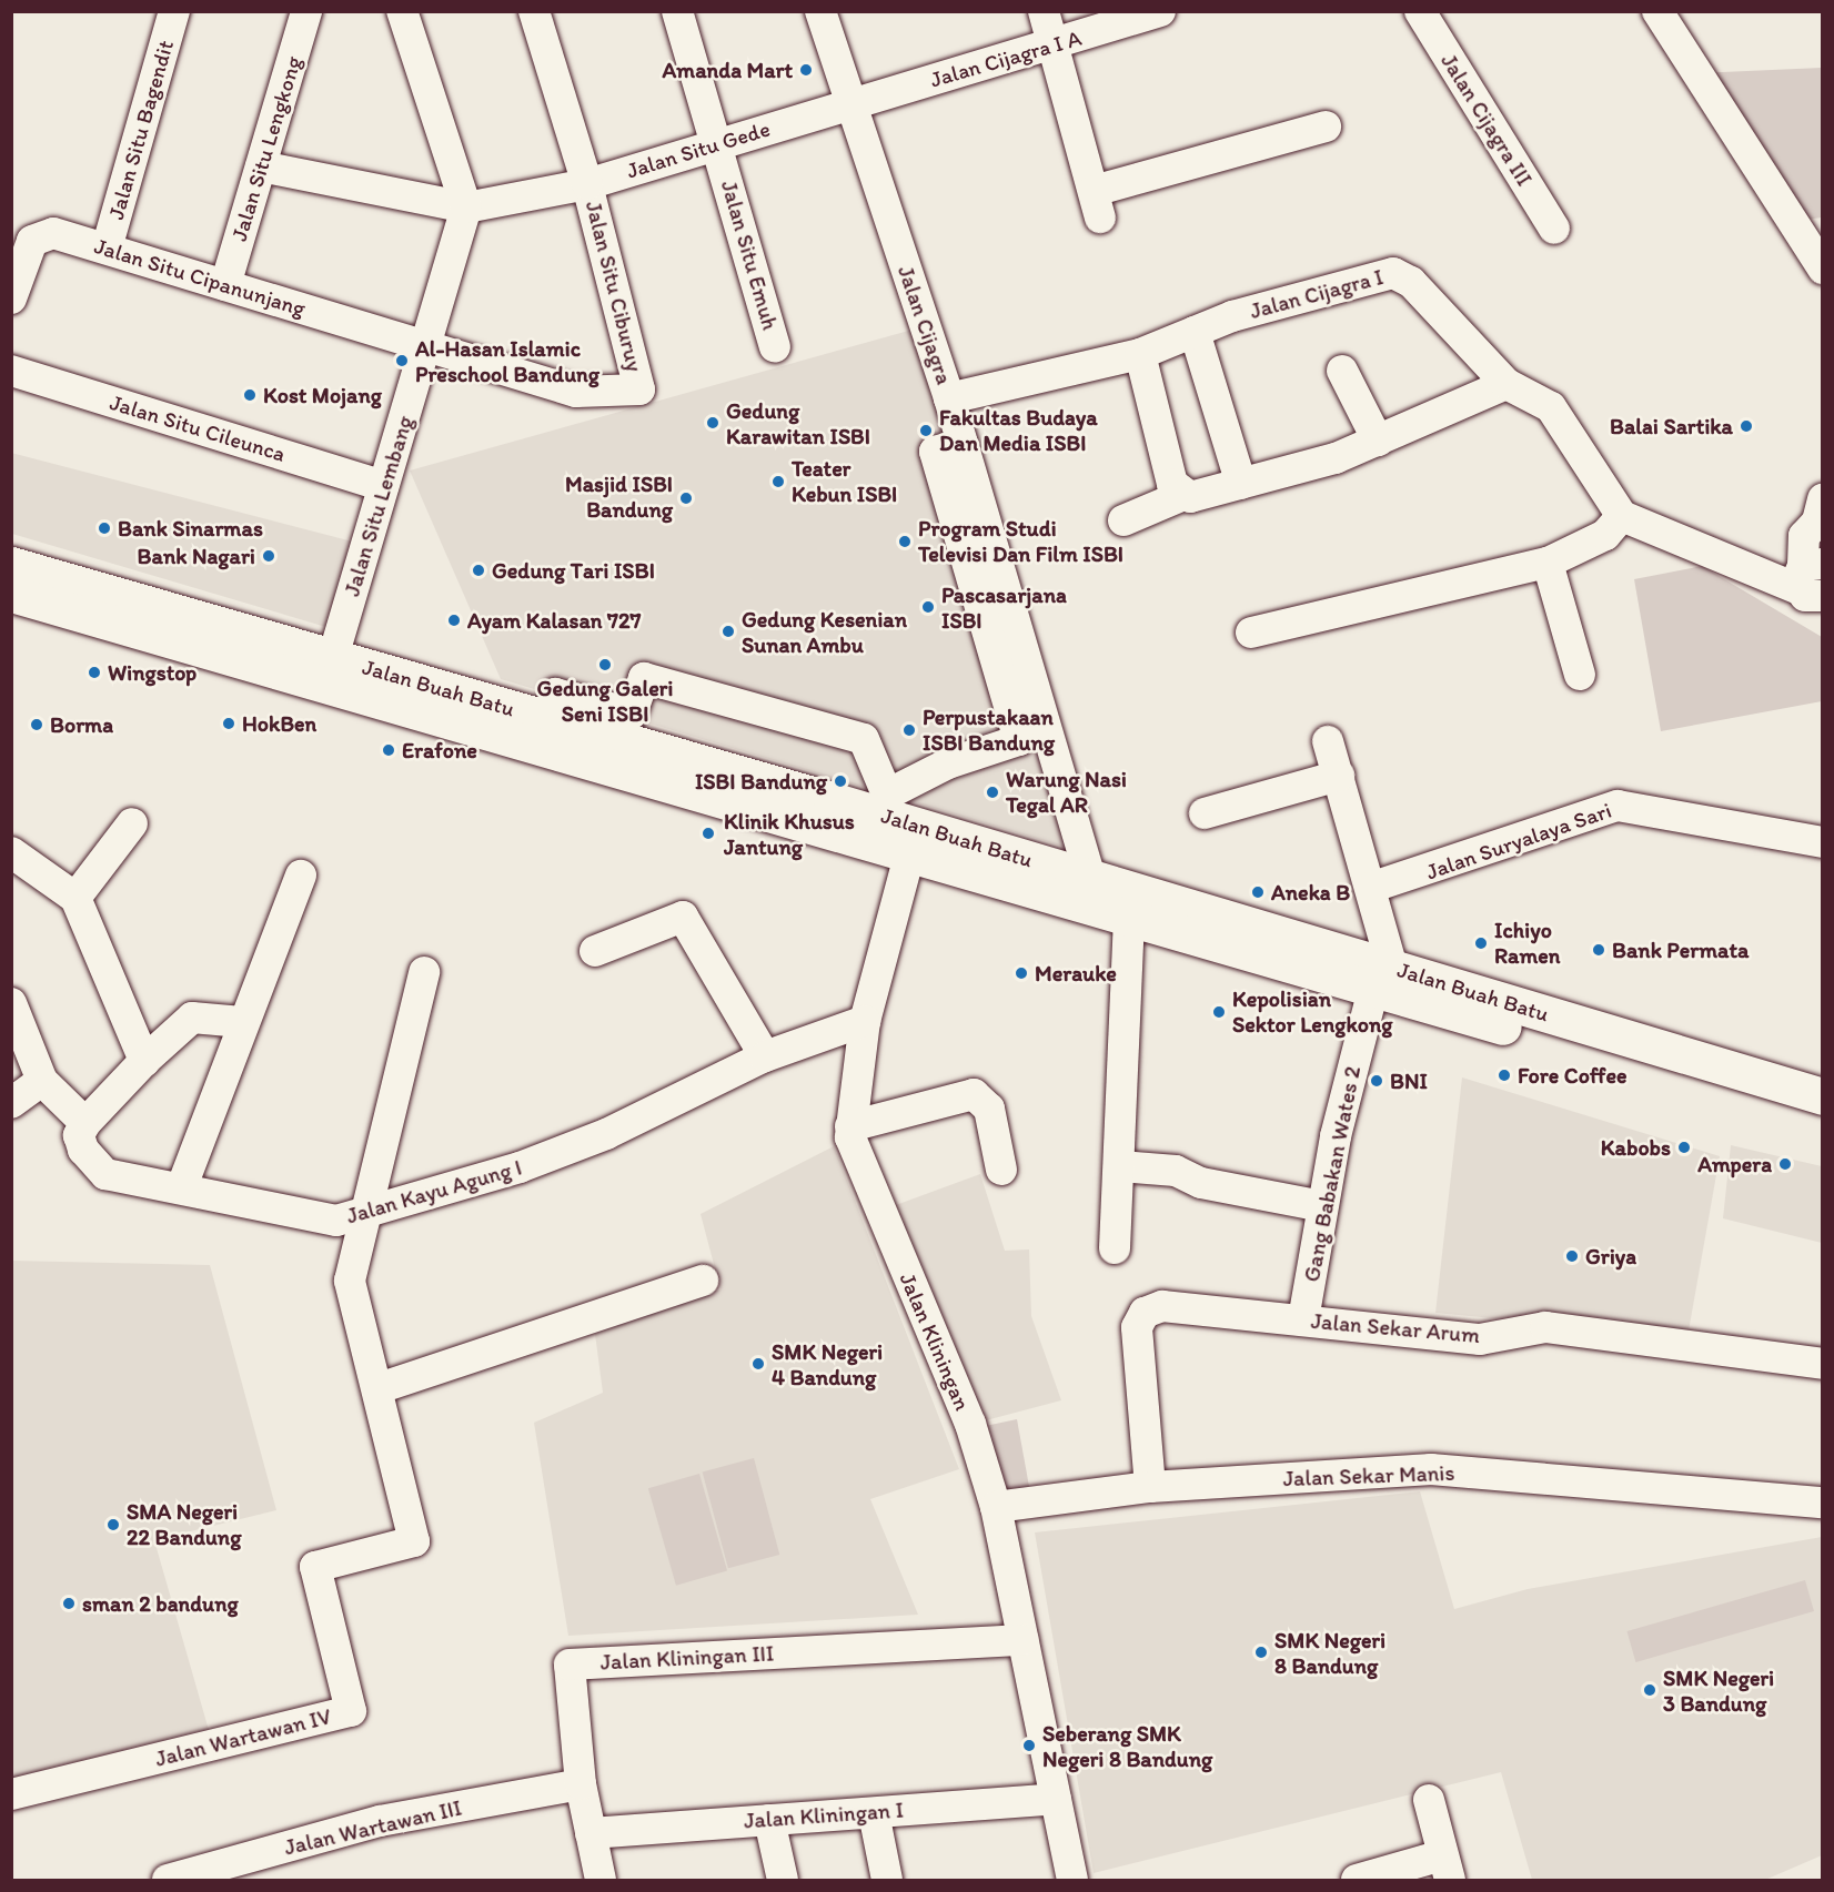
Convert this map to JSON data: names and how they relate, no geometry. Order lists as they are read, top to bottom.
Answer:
{
  "streets": {
    "main road": ["Jalan Buah Batu"],
    "street": [
      "Jalan Cijagra I A",
      "Jalan Cijagra III",
      "Jalan Situ Bagendit",
      "Jalan Situ Lengkong",
      "Jalan Situ Gede",
      "Jalan Situ Emuh",
      "Jalan Situ Cipanunjang",
      "Jalan Situ Ciburuy",
      "Jalan Cijagra I",
      "Jalan Cijagra",
      "Jalan Situ Cileunca",
      "Jalan Situ Lembang",
      "Jalan Suryalaya Sari",
      "Gang Babakan Wates 2",
      "Jalan Kayu Agung I",
      "Jalan Sekar Arum",
      "Jalan Kliningan",
      "Jalan Sekar Manis",
      "Jalan Kliningan III",
      "Jalan Wartawan IV",
      "Jalan Kliningan I",
      "Jalan Wartawan III"
    ]
  },
  "crossings": [
    ["Jalan Cijagra I A", "Jalan Situ Gede"],
    ["Jalan Cijagra I A", "Jalan Cijagra"],
    ["Jalan Situ Bagendit", "Jalan Situ Cipanunjang"],
    ["Jalan Situ Lengkong", "Jalan Situ Cipanunjang"],
    ["Jalan Situ Gede", "Jalan Situ Emuh"],
    ["Jalan Situ Gede", "Jalan Situ Ciburuy"],
    ["Jalan Situ Gede", "Jalan Cijagra"],
    ["Jalan Situ Gede", "Jalan Situ Lembang"],
    ["Jalan Situ Cipanunjang", "Jalan Situ Ciburuy"],
    ["Jalan Situ Cipanunjang", "Jalan Situ Lembang"],
    ["Jalan Situ Ciburuy", "Jalan Situ Lembang"],
    ["Jalan Cijagra I", "Jalan Cijagra"],
    ["Jalan Cijagra", "Jalan Buah Batu"],
    ["Jalan Situ Cileunca", "Jalan Situ Lembang"],
    ["Jalan Situ Lembang", "Jalan Buah Batu"],
    ["Jalan Buah Batu", "Gang Babakan Wates 2"],
    ["Jalan Buah Batu", "Jalan Kliningan"],
    ["Gang Babakan Wates 2", "Jalan Sekar Arum"],
    ["Jalan Kayu Agung I", "Jalan Kliningan"],
    ["Jalan Kayu Agung I", "Jalan Wartawan IV"],
    ["Jalan Sekar Arum", "Jalan Sekar Manis"],
    ["Jalan Kliningan", "Jalan Sekar Manis"],
    ["Jalan Kliningan", "Jalan Kliningan III"],
    ["Jalan Kliningan", "Jalan Kliningan I"],
    ["Jalan Kliningan III", "Jalan Kliningan I"],
    ["Jalan Kliningan III", "Jalan Wartawan III"]
  ],
  "places": [
    "Amanda Mart",
    "Al-Hasan Islamic Preschool Bandung",
    "Kost Mojang",
    "Gedung Karawitan ISBI",
    "Balai Sartika",
    "Fakultas Budaya Dan Media ISBI",
    "Teater Kebun ISBI",
    "Masjid ISBI Bandung",
    "Bank Sinarmas",
    "Program Studi Televisi Dan Film ISBI",
    "Bank Nagari",
    "Gedung Tari ISBI",
    "Pascasarjana ISBI",
    "Ayam Kalasan 727",
    "Gedung Kesenian Sunan Ambu",
    "Gedung Galeri Seni ISBI",
    "Wingstop",
    "HokBen",
    "Borma",
    "Perpustakaan ISBI Bandung",
    "Erafone",
    "ISBI Bandung",
    "Warung Nasi Tegal AR",
    "Klinik Khusus Jantung",
    "Aneka B",
    "Ichiyo Ramen",
    "Bank Permata",
    "Merauke",
    "Kepolisian Sektor Lengkong",
    "Fore Coffee",
    "BNI",
    "Kabobs",
    "Ampera",
    "Griya",
    "SMK Negeri 4 Bandung",
    "SMA Negeri 22 Bandung",
    "sman 2 bandung",
    "SMK Negeri 8 Bandung",
    "SMK Negeri 3 Bandung",
    "Seberang SMK Negeri 8 Bandung"
  ]
}
